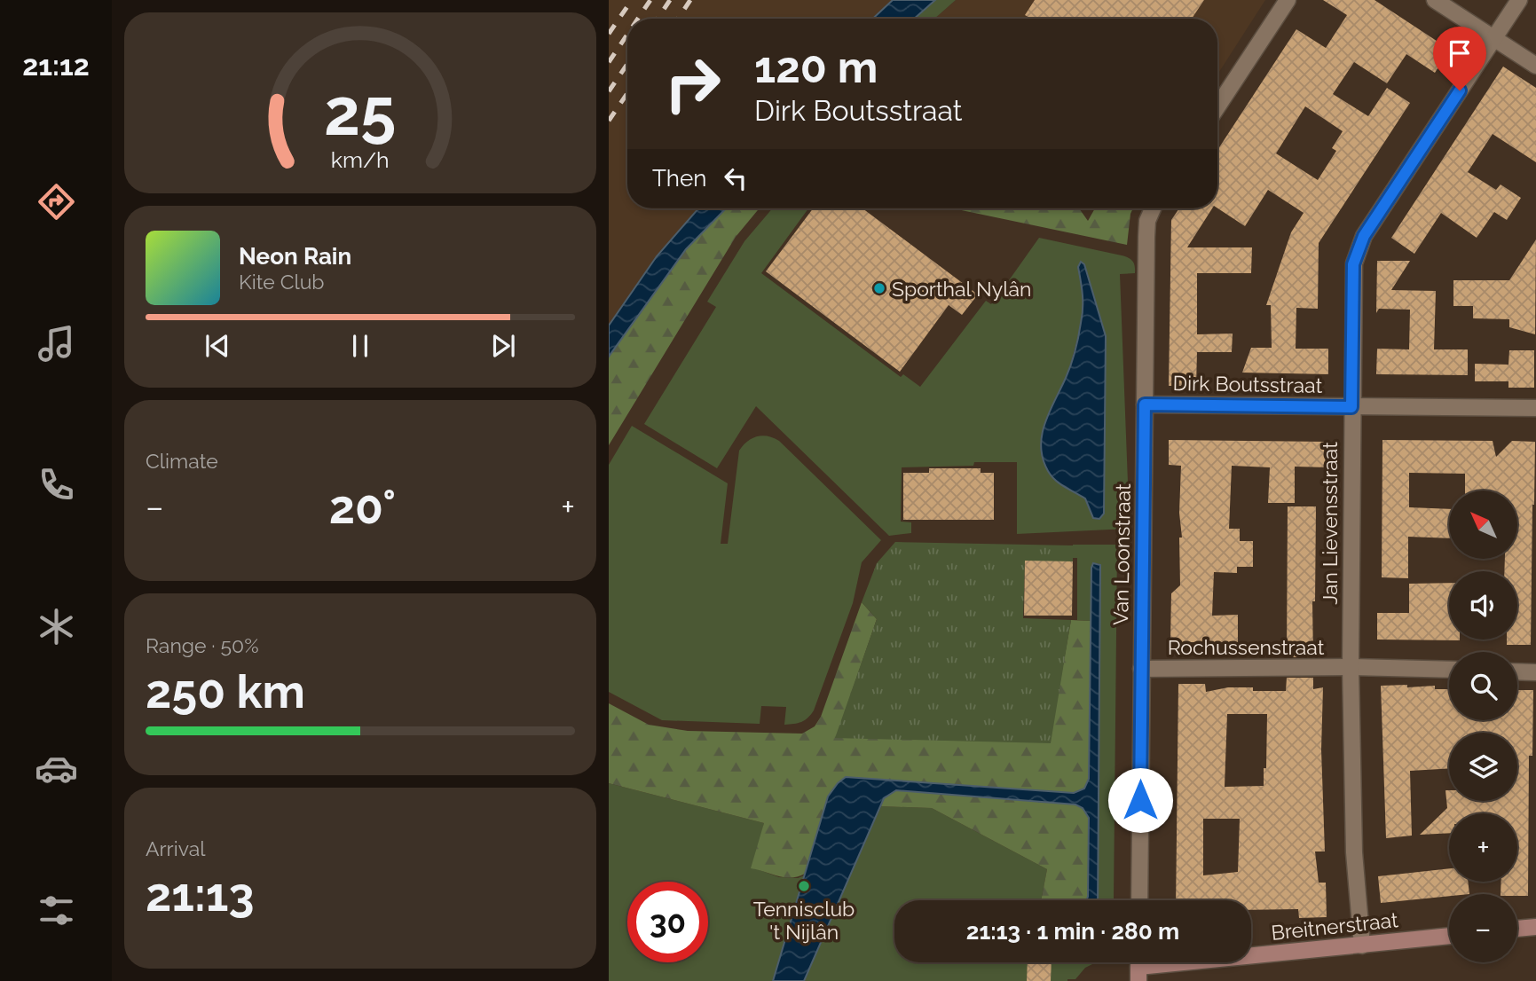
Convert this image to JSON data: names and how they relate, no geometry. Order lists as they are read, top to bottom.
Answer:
{
  "streets": {
    "street": [
      "Dirk Boutsstraat",
      "Jan Lievensstraat",
      "Van Loonstraat",
      "Rochussenstraat",
      "Breitnerstraat"
    ]
  },
  "crossings": [
    ["Dirk Boutsstraat", "Jan Lievensstraat"],
    ["Dirk Boutsstraat", "Van Loonstraat"],
    ["Jan Lievensstraat", "Rochussenstraat"],
    ["Jan Lievensstraat", "Breitnerstraat"],
    ["Van Loonstraat", "Rochussenstraat"]
  ],
  "places": ["Sporthal Nylân", "Tennisclub 't Nijlân"],
  "north": "top left",
  "page": {
    "tabs": "21:12",
    "turn": ["120 m", "Dirk Boutsstraat"],
    "then": "Then",
    "song": ["Neon Rain", "Kite Club"],
    "tile": [
      "Climate",
      ["Range · 50%", "250 km"],
      ["Arrival", "21:13"]
    ],
    "heat": ["−", "20°", "+"],
    "map_buttons": ["+", "−"],
    "limit": "30",
    "trip": "21:13 · 1 min · 280 m",
    "gauge": ["25", "km/h"]
  }
}
